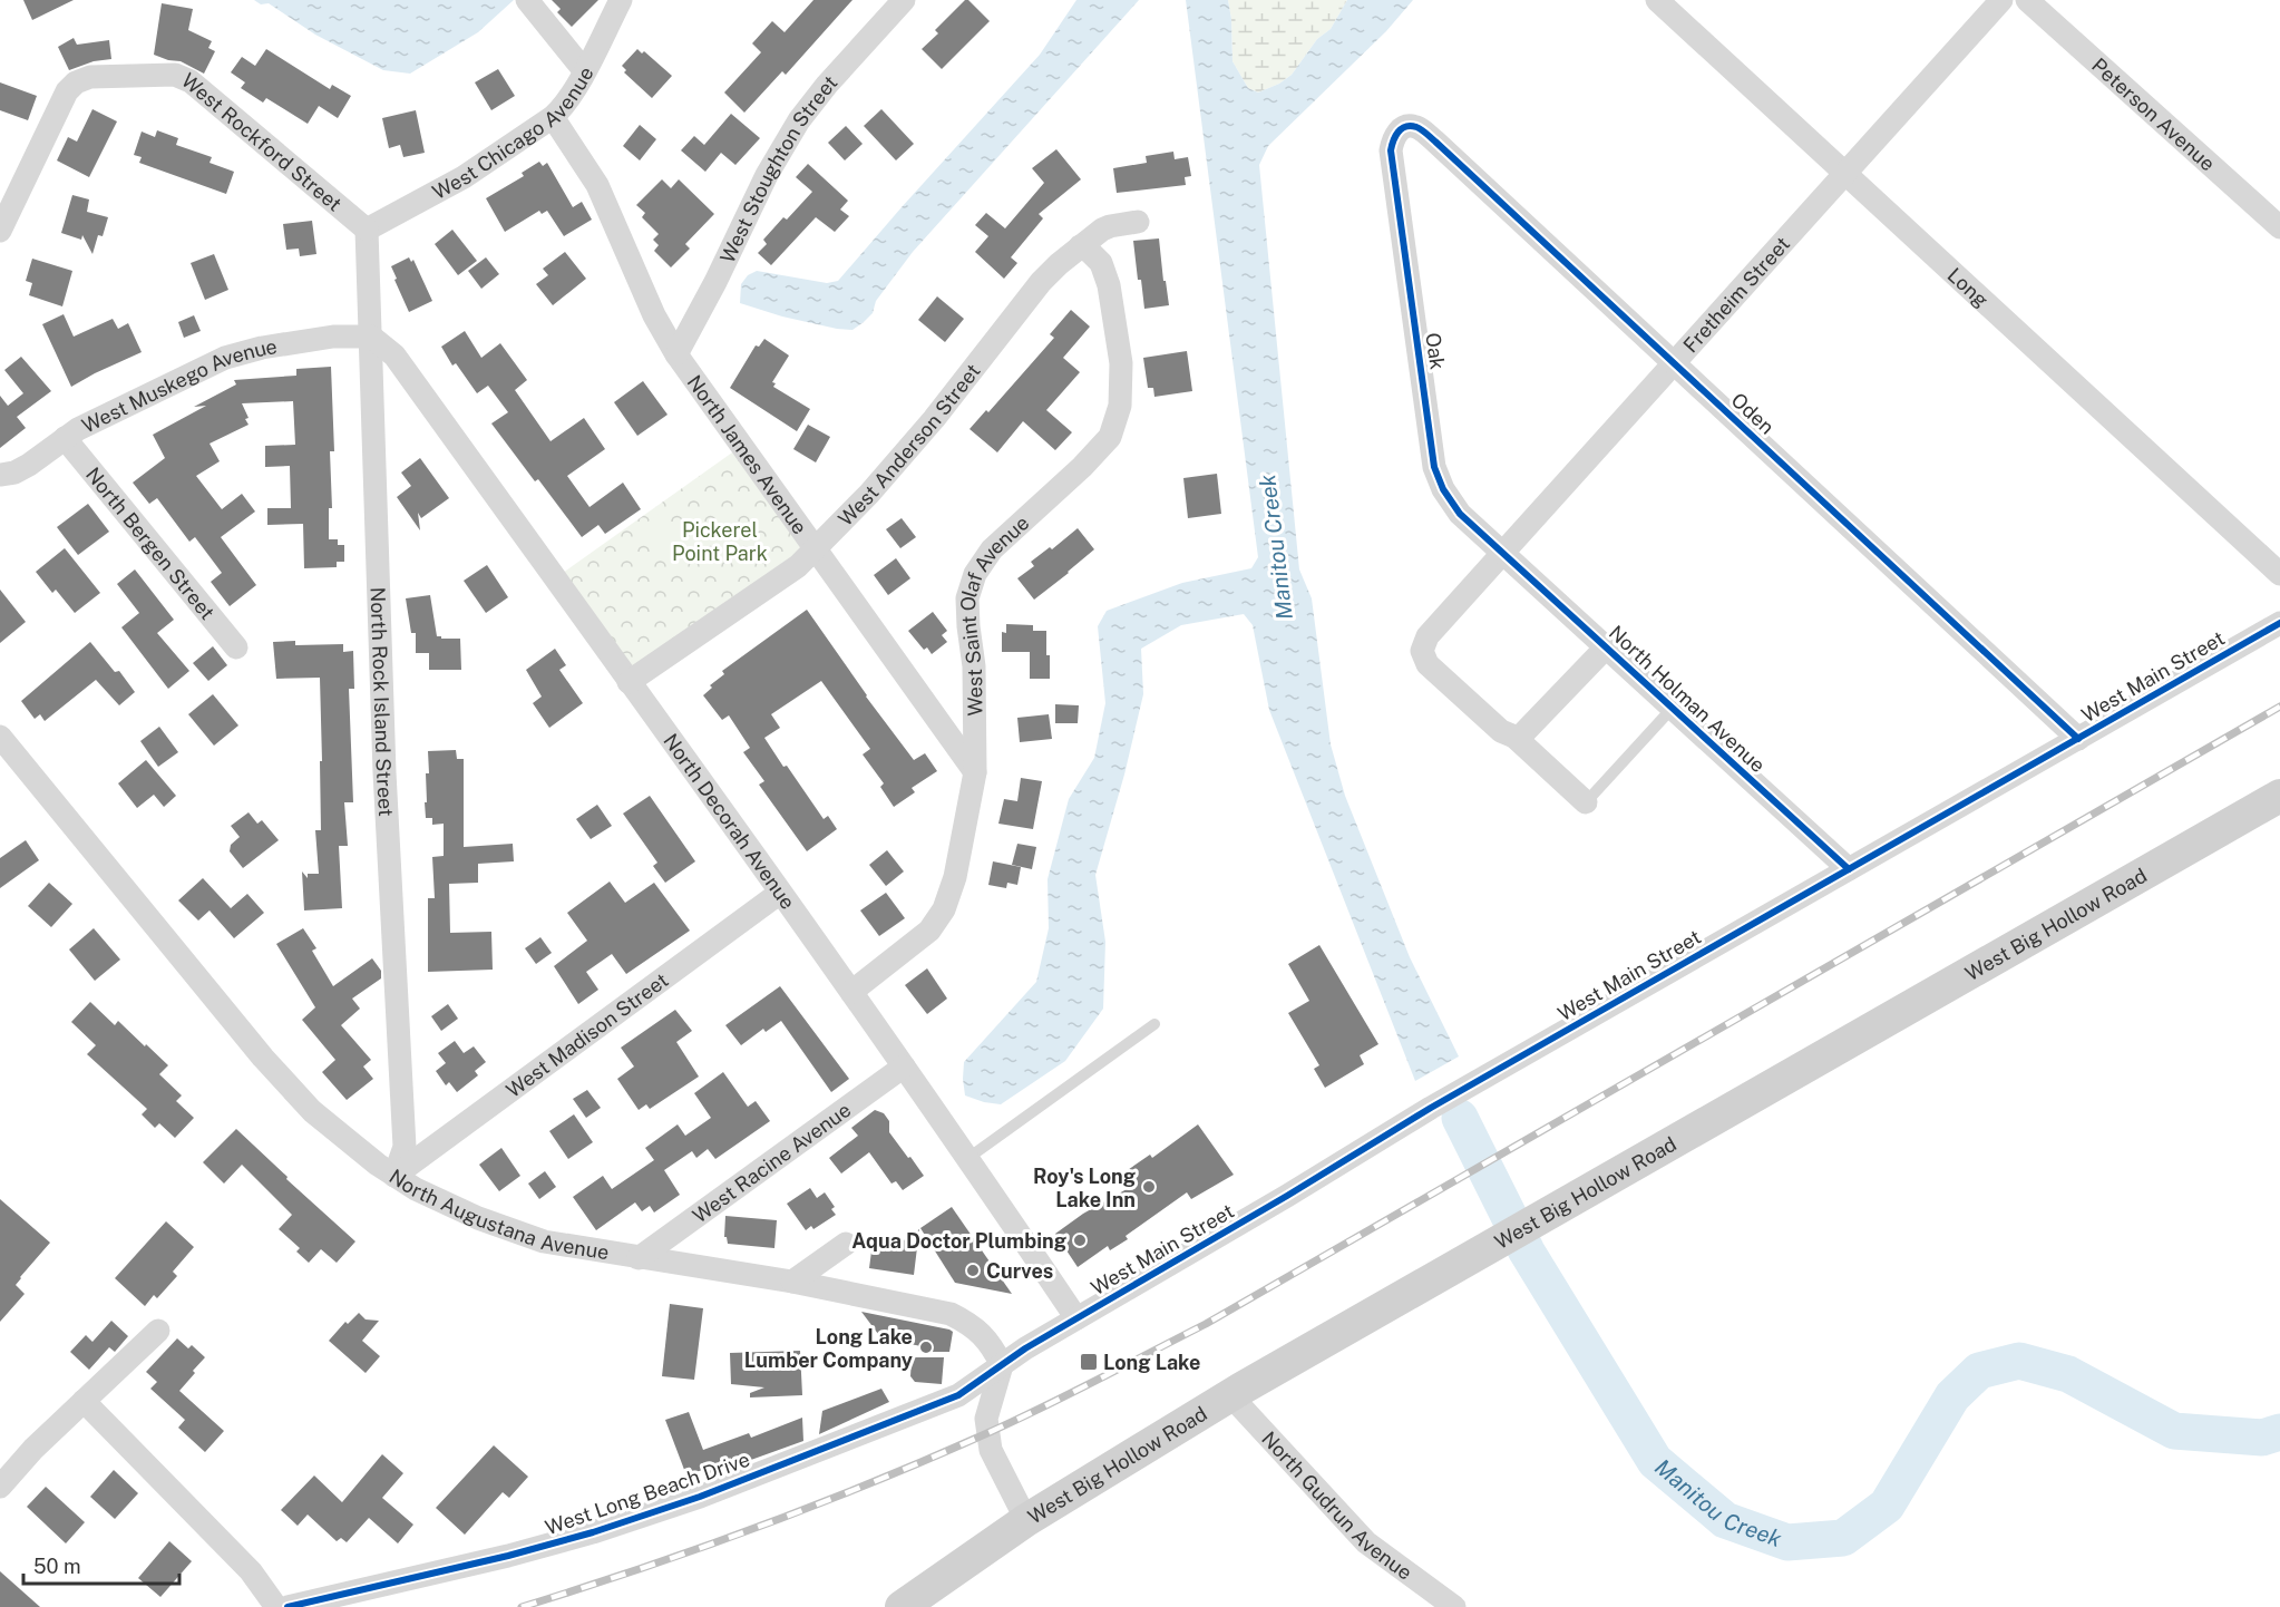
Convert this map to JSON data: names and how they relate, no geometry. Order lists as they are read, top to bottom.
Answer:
{
  "streets": {
    "main road": ["West Big Hollow Road"],
    "street": [
      "Peterson Avenue",
      "West Chicago Avenue",
      "West Rockford Street",
      "West Stoughton Street",
      "Long",
      "Fretheim Street",
      "Oak",
      "West Muskego Avenue",
      "Oden",
      "West Anderson Street",
      "North James Avenue",
      "North Bergen Street",
      "West Saint Olaf Avenue",
      "West Main Street",
      "North Holman Avenue",
      "North Rock Island Street",
      "North Decorah Avenue",
      "West Madison Street",
      "West Racine Avenue",
      "North Augustana Avenue",
      "West Long Beach Drive",
      "North Gudrun Avenue"
    ]
  },
  "crossings": [
    ["West Chicago Avenue", "West Rockford Street"],
    ["West Chicago Avenue", "North James Avenue"],
    ["West Chicago Avenue", "North Rock Island Street"],
    ["West Rockford Street", "North Rock Island Street"],
    ["West Stoughton Street", "North James Avenue"],
    ["Long", "Fretheim Street"],
    ["Fretheim Street", "Oak"],
    ["Fretheim Street", "Oden"],
    ["Fretheim Street", "North Holman Avenue"],
    ["Oak", "Oden"],
    ["Oak", "North Holman Avenue"],
    ["West Muskego Avenue", "North Bergen Street"],
    ["West Muskego Avenue", "North Rock Island Street"],
    ["West Muskego Avenue", "North Decorah Avenue"],
    ["Oden", "West Main Street"],
    ["West Anderson Street", "North James Avenue"],
    ["West Anderson Street", "West Saint Olaf Avenue"],
    ["West Anderson Street", "North Decorah Avenue"],
    ["North James Avenue", "West Saint Olaf Avenue"],
    ["West Saint Olaf Avenue", "North Decorah Avenue"],
    ["West Main Street", "North Holman Avenue"],
    ["West Main Street", "North Decorah Avenue"],
    ["West Main Street", "North Augustana Avenue"],
    ["West Main Street", "West Long Beach Drive"],
    ["North Rock Island Street", "North Decorah Avenue"],
    ["North Rock Island Street", "West Madison Street"],
    ["North Rock Island Street", "North Augustana Avenue"],
    ["North Decorah Avenue", "West Madison Street"],
    ["North Decorah Avenue", "West Racine Avenue"],
    ["West Big Hollow Road", "North Gudrun Avenue"],
    ["West Madison Street", "North Augustana Avenue"],
    ["West Racine Avenue", "North Augustana Avenue"],
    ["North Augustana Avenue", "West Long Beach Drive"]
  ],
  "water": ["Manitou Creek"],
  "parks": ["Pickerel Point Park"],
  "places": {
    "other": [
      "Roy's Long Lake Inn",
      "Aqua Doctor Plumbing",
      "Curves",
      "Long Lake Lumber Company"
    ],
    "transit": ["Long Lake"]
  },
  "scale_bar": "50 m"
}
